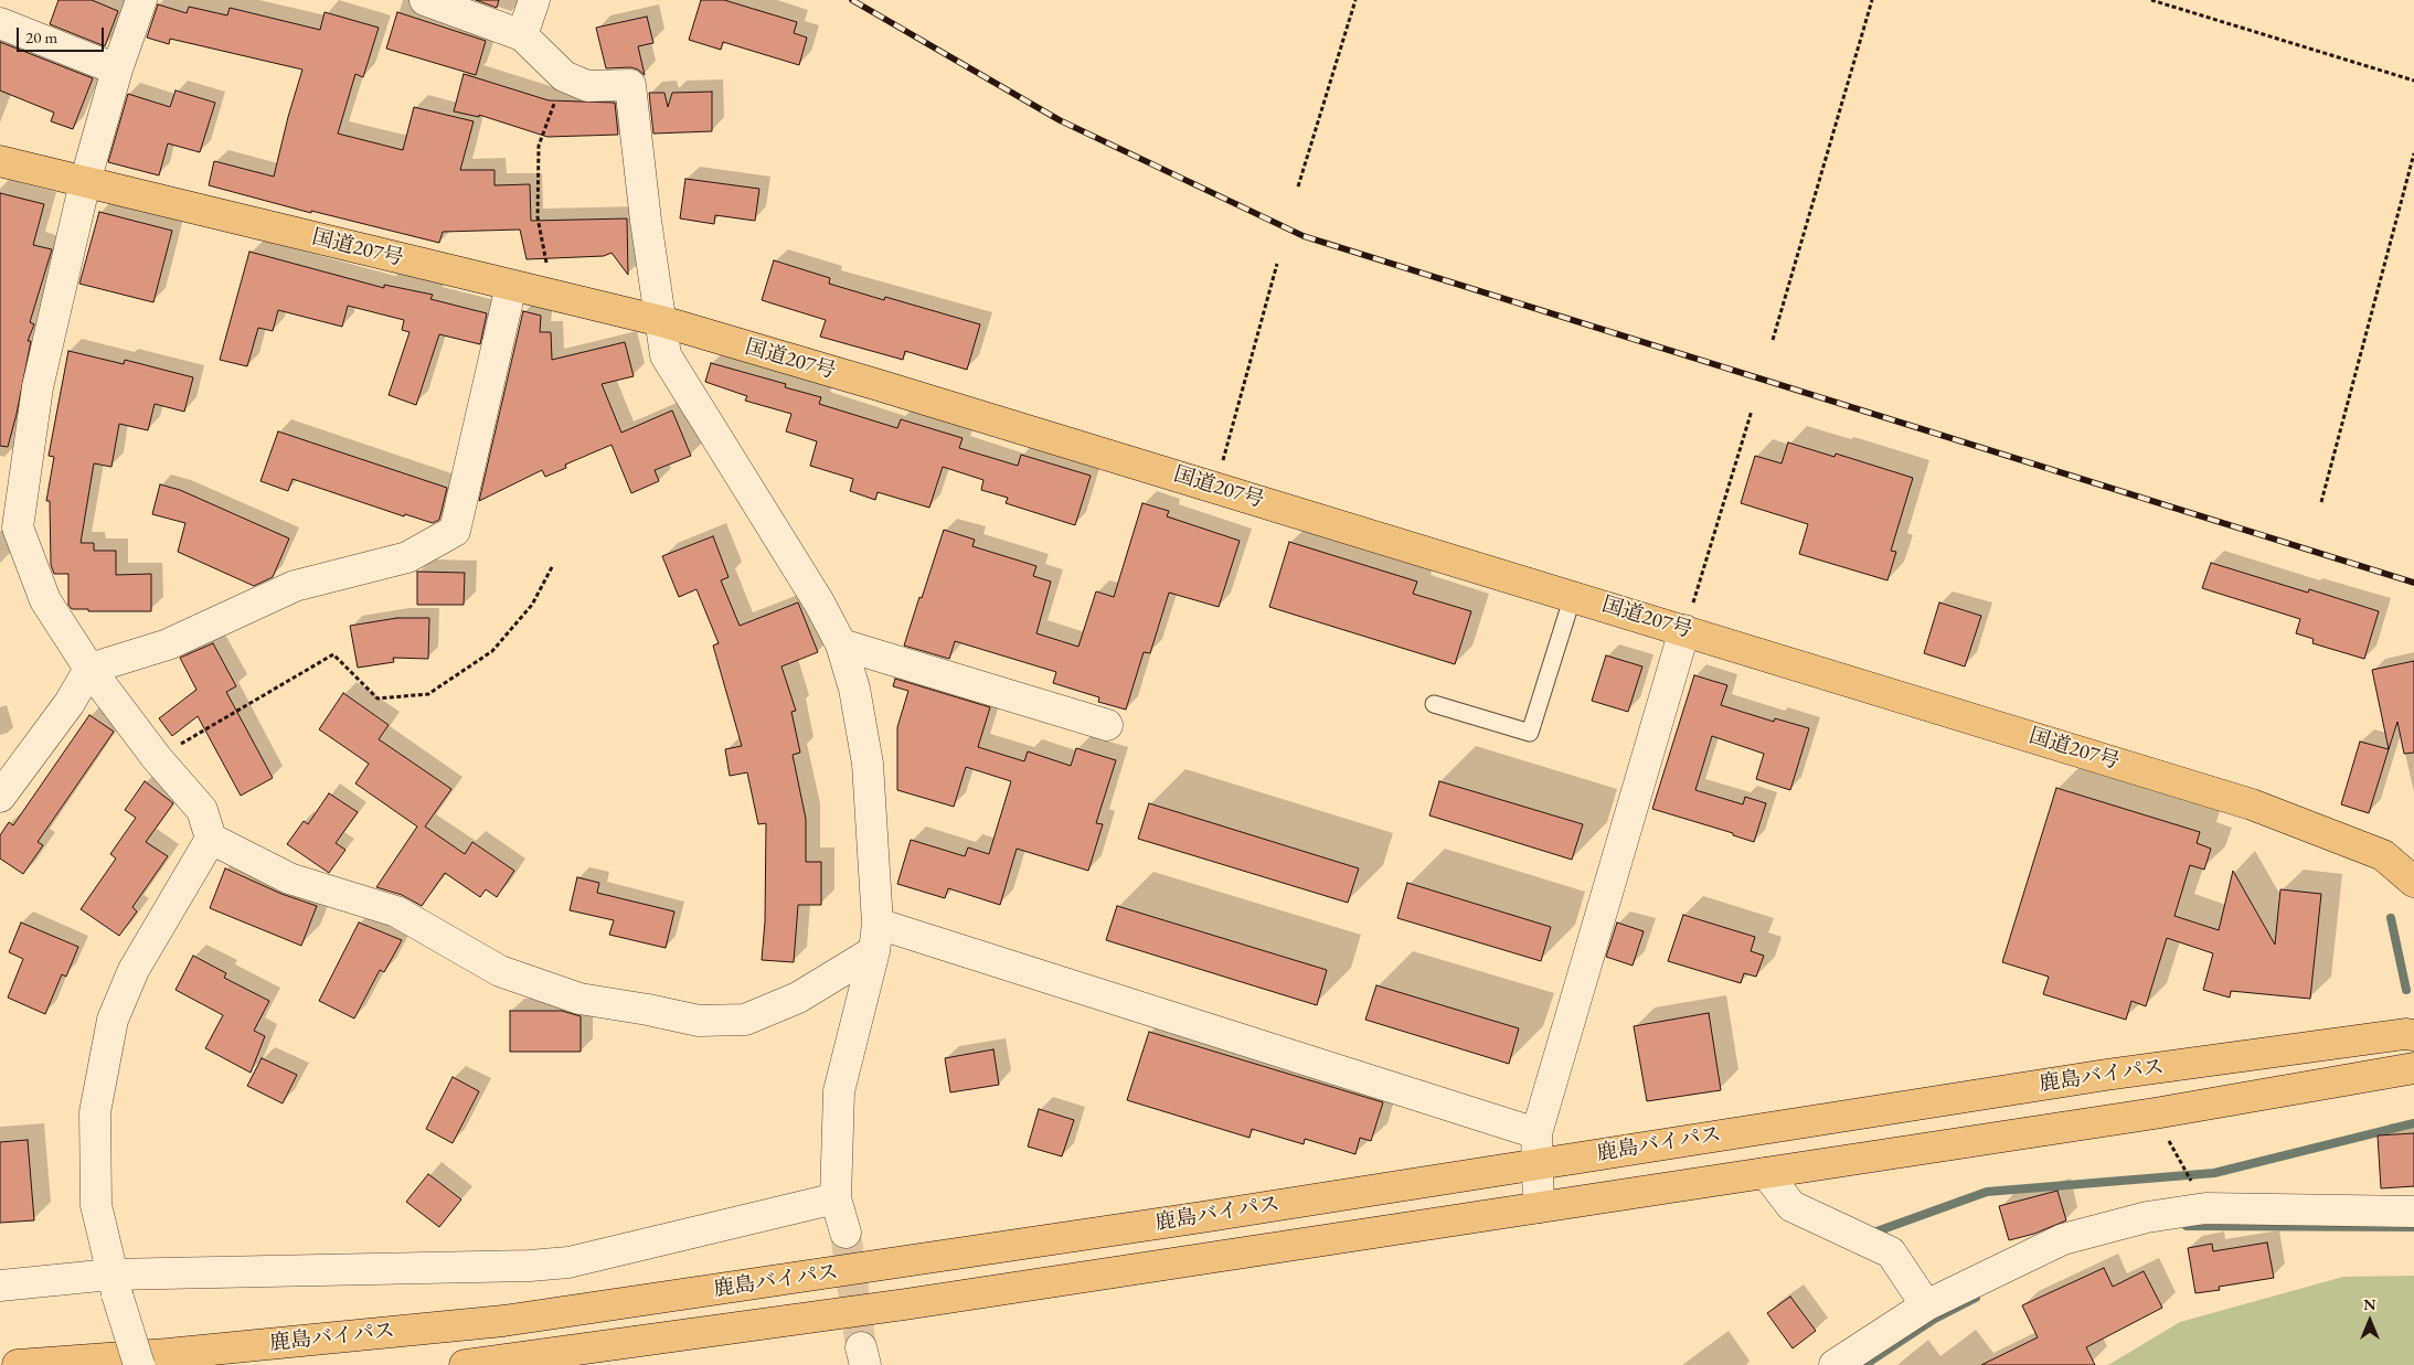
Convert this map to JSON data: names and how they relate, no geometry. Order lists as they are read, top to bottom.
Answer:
{
  "streets": {
    "highway": ["国道207号", "鹿島バイパス"]
  },
  "scale_bar": "20 m",
  "north": "top"
}
